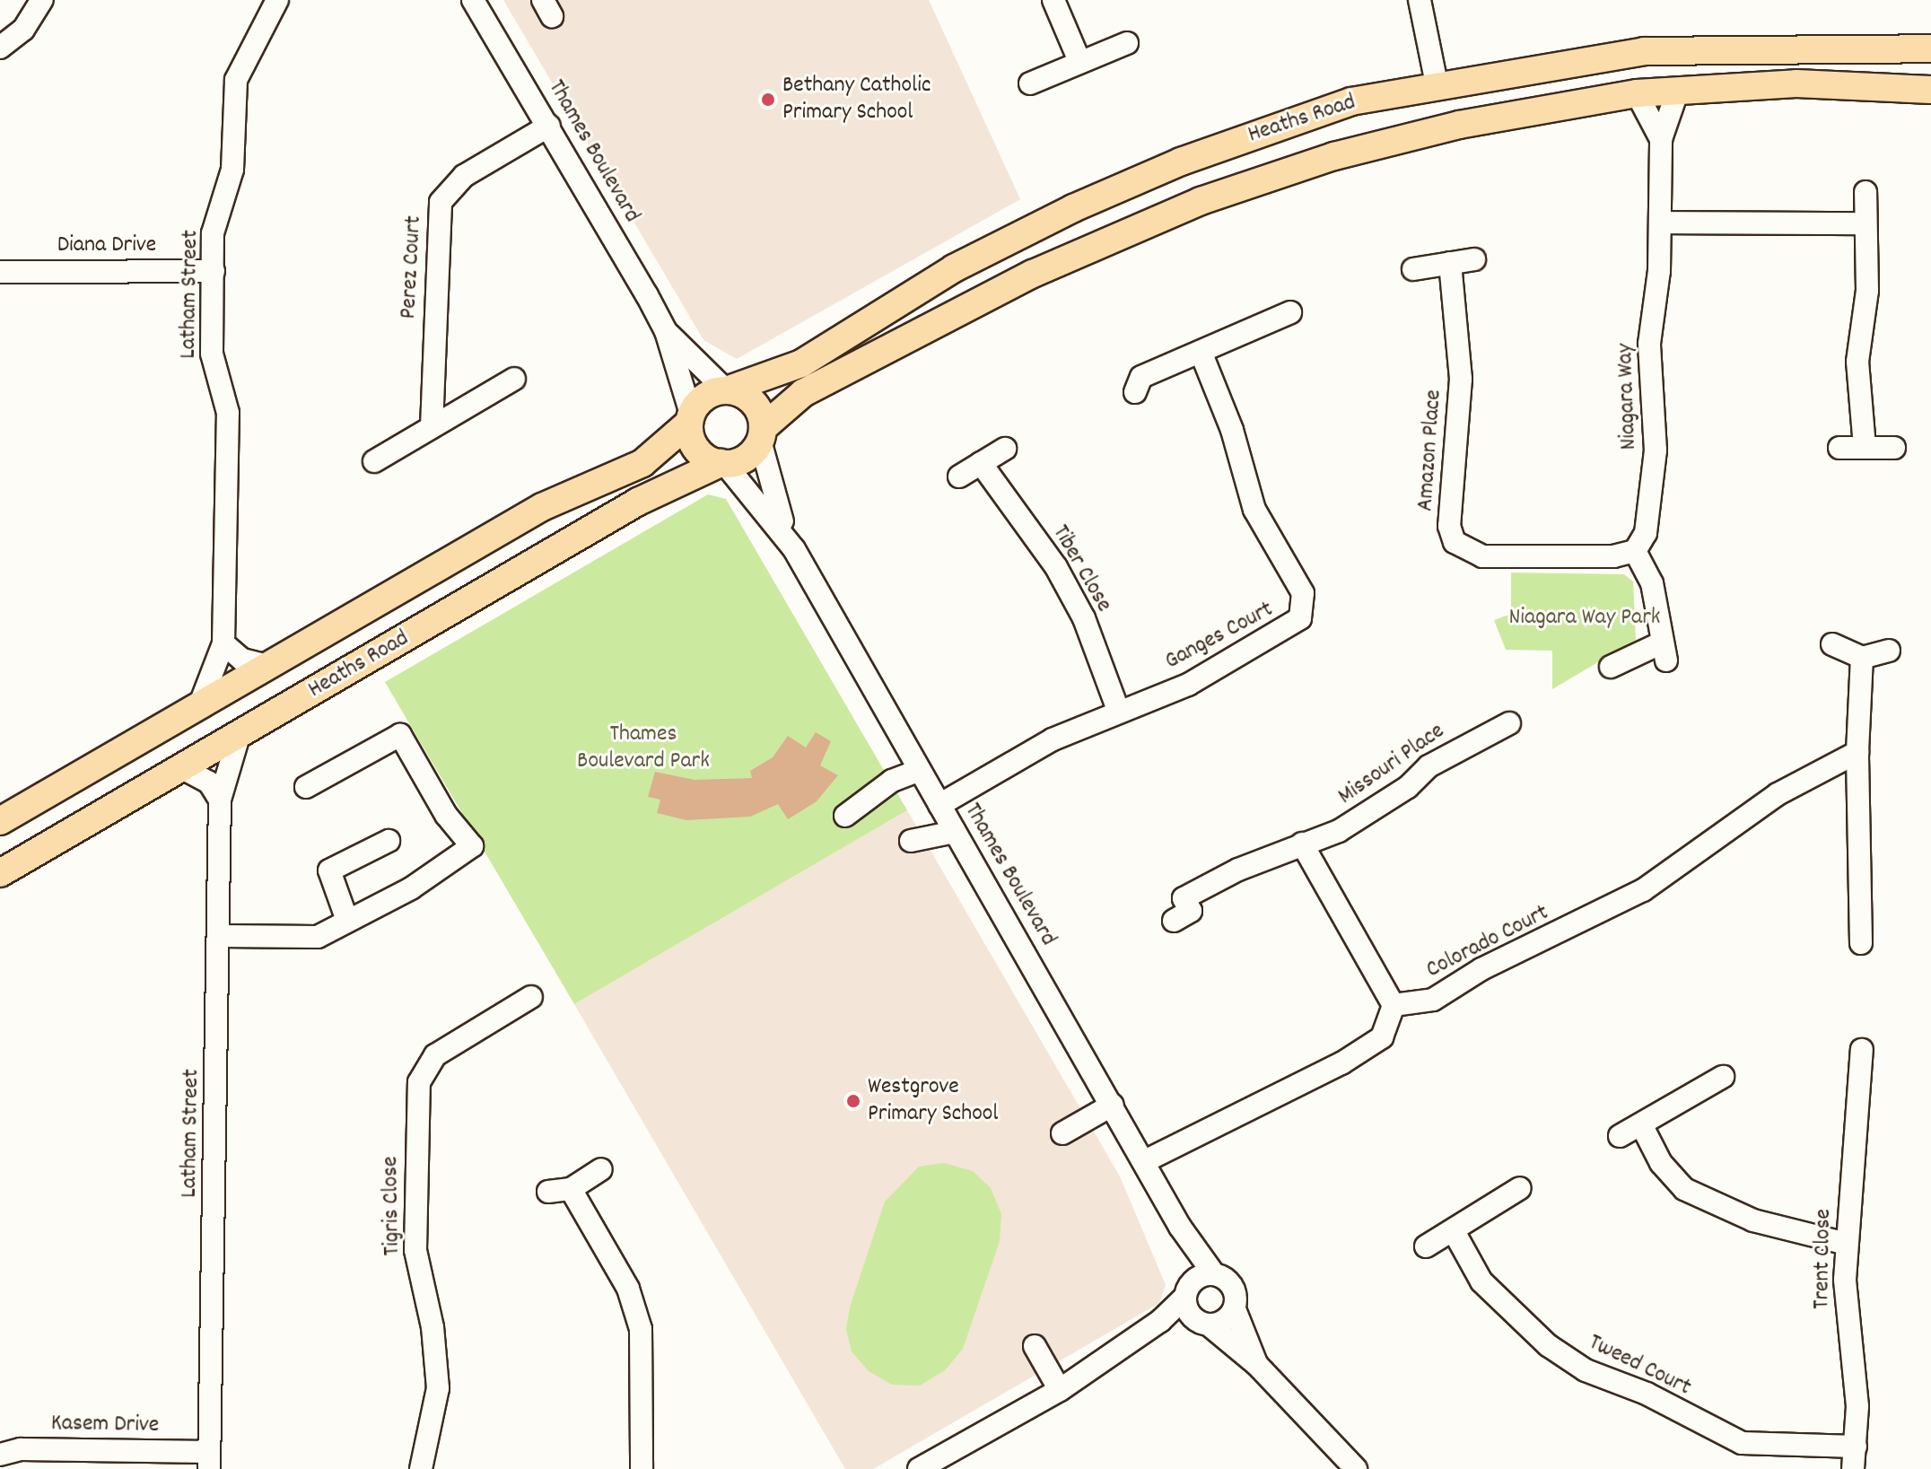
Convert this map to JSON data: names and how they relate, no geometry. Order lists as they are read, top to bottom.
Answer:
{
  "streets": {
    "main road": ["Heaths Road"],
    "street": [
      "Thames Boulevard",
      "Diana Drive",
      "Perez Court",
      "Latham Street",
      "Niagara Way",
      "Amazon Place",
      "Tiber Close",
      "Ganges Court",
      "Missouri Place",
      "Colorado Court",
      "Tigris Close",
      "Trent Close",
      "Tweed Court",
      "Kasem Drive"
    ]
  },
  "crossings": [
    ["Heaths Road", "Thames Boulevard"],
    ["Heaths Road", "Latham Street"],
    ["Heaths Road", "Niagara Way"],
    ["Thames Boulevard", "Perez Court"],
    ["Thames Boulevard", "Ganges Court"],
    ["Diana Drive", "Latham Street"],
    ["Latham Street", "Kasem Drive"],
    ["Niagara Way", "Amazon Place"],
    ["Tiber Close", "Ganges Court"],
    ["Trent Close", "Tweed Court"]
  ],
  "parks": ["Niagara Way Park", "Thames Boulevard Park"],
  "places": ["Bethany Catholic Primary School", "Westgrove Primary School"]
}
